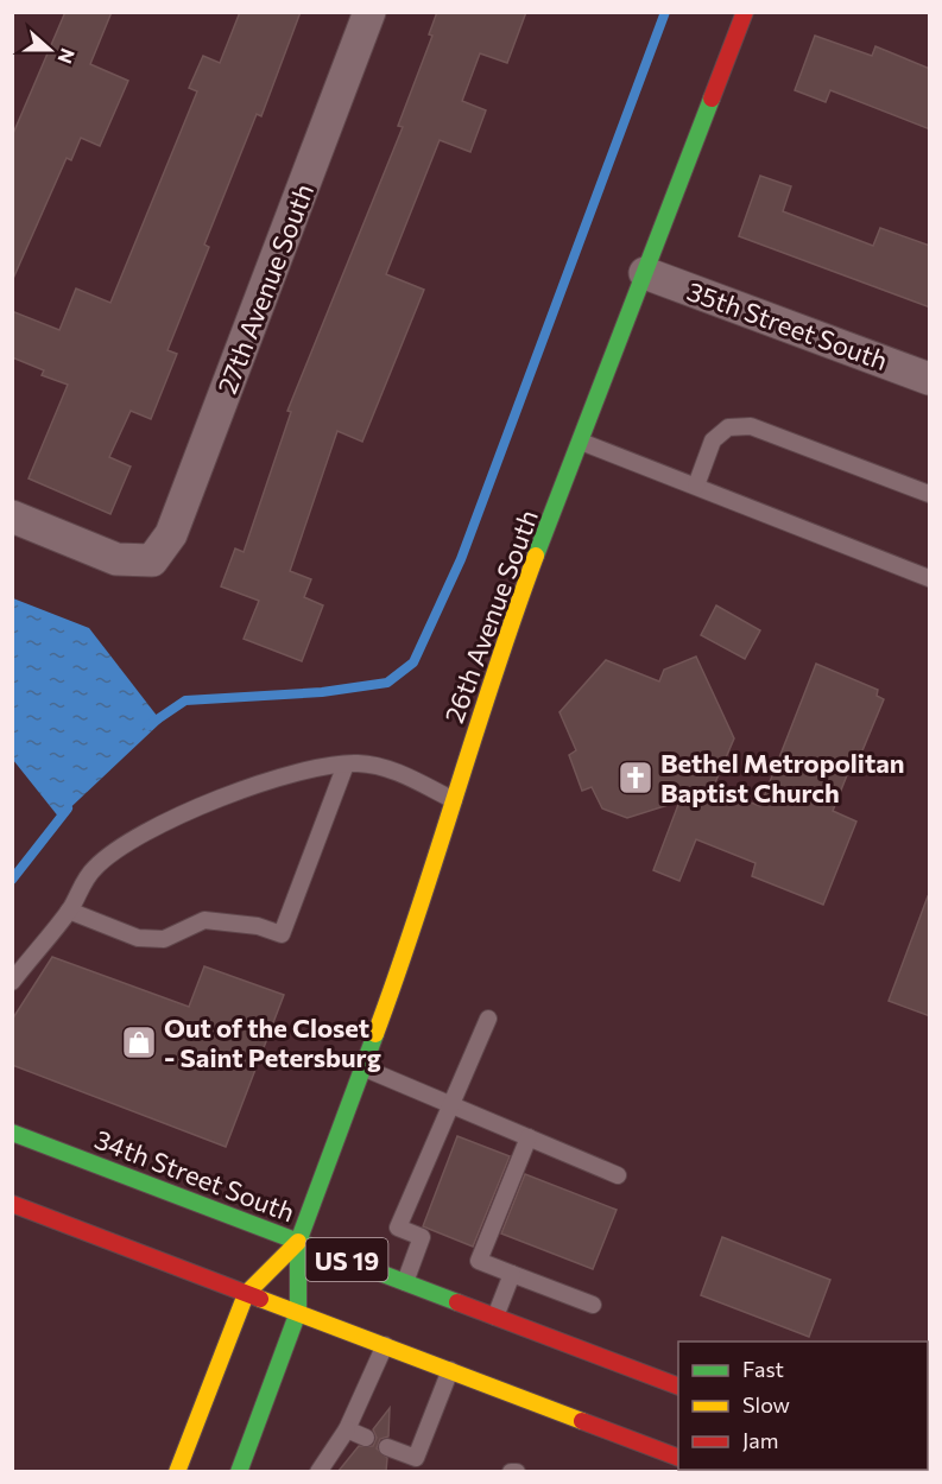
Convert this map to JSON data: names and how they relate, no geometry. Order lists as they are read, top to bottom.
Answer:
{
  "streets": {
    "main road": ["26th Avenue South", "34th Street South", "US 19"],
    "street": ["27th Avenue South", "35th Street South"]
  },
  "crossings": [
    ["35th Street South", "26th Avenue South"],
    ["26th Avenue South", "34th Street South"],
    ["26th Avenue South", "US 19"]
  ],
  "places": {
    "church": ["Bethel Metropolitan Baptist Church"],
    "shop": ["Out of the Closet - Saint Petersburg"]
  },
  "legend": ["Fast", "Slow", "Jam"],
  "north": "right"
}
